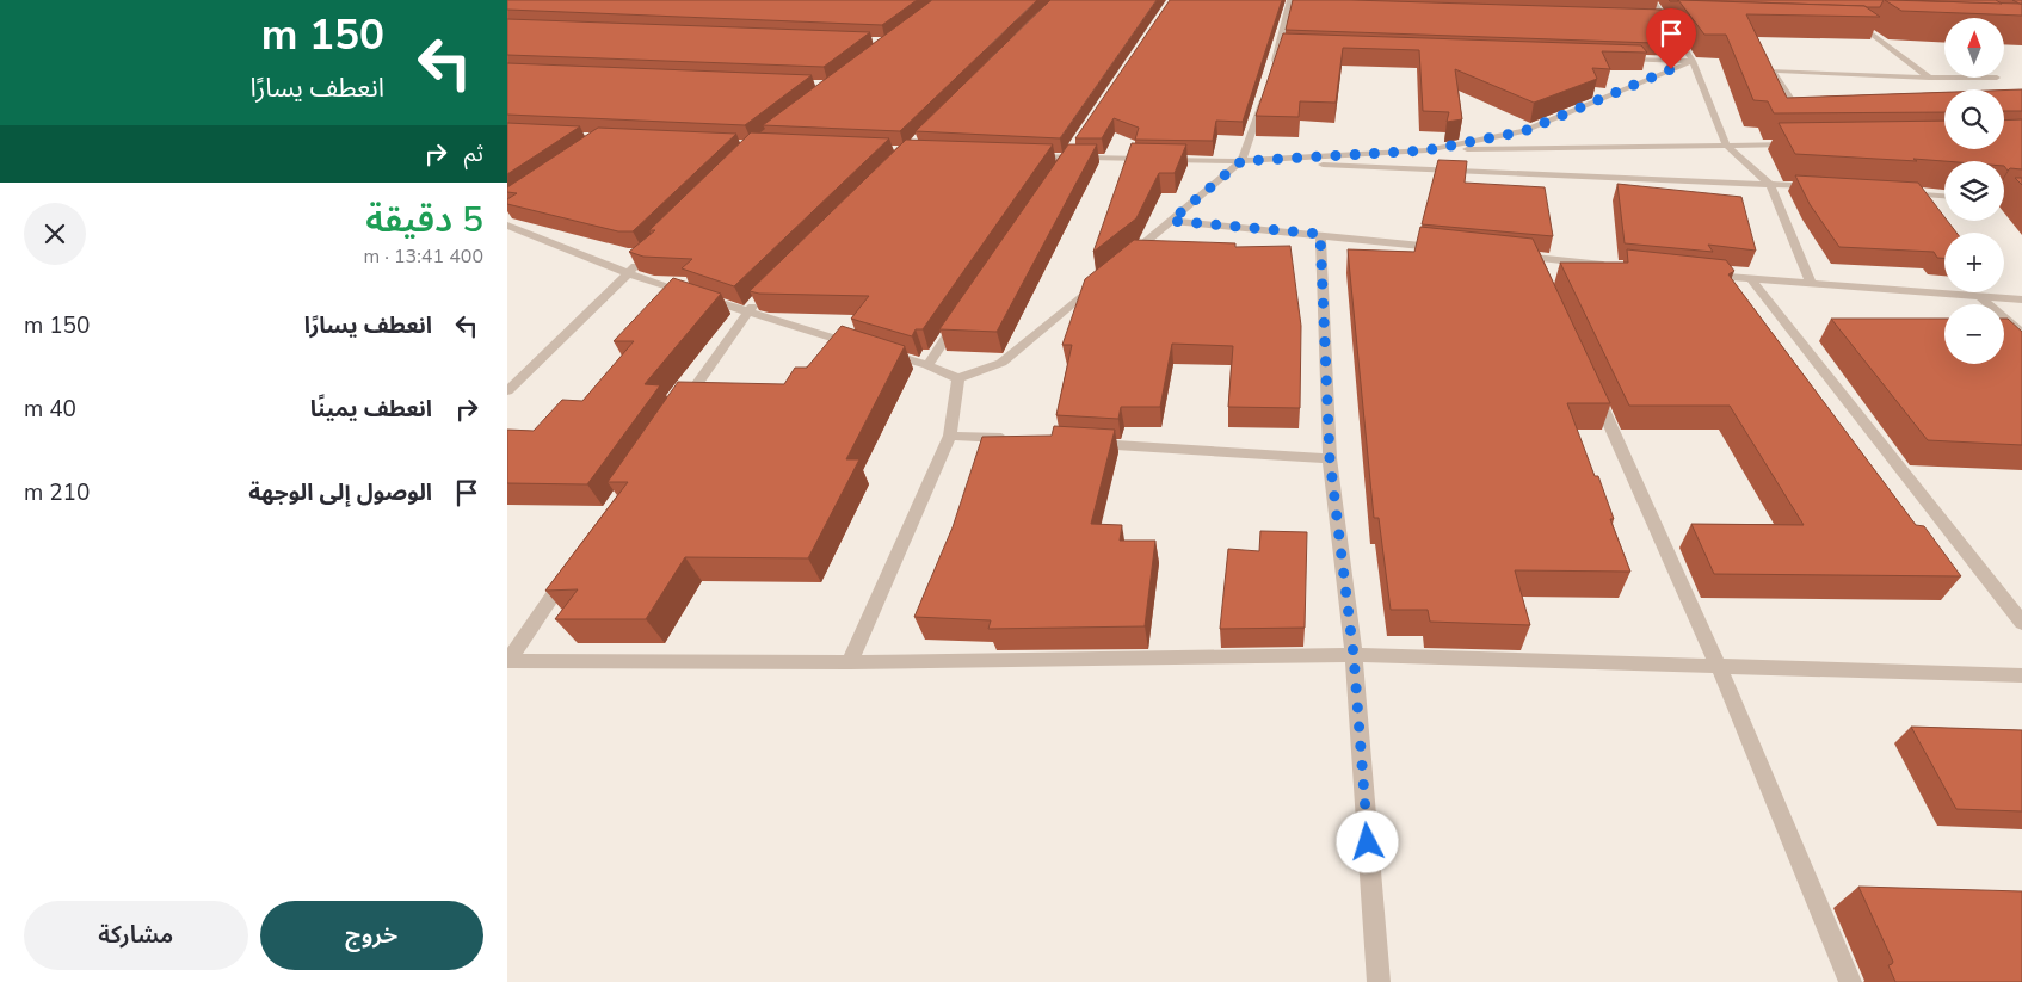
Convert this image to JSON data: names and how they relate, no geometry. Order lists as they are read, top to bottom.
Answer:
{
  "north": "top",
  "page": {
    "turn": ["150 m", "انعطف يسارًا"],
    "map_buttons": ["+", "−"],
    "then": "ثم",
    "heading": ["5 دقيقة", "400 m · 13:41"],
    "list": [
      {
        "name": "انعطف يسارًا",
        "value": "150 m"
      },
      {
        "name": "انعطف يمينًا",
        "value": "40 m"
      },
      {
        "name": "الوصول إلى الوجهة",
        "value": "210 m"
      }
    ],
    "buttons": ["خروج", "مشاركة"]
  }
}
